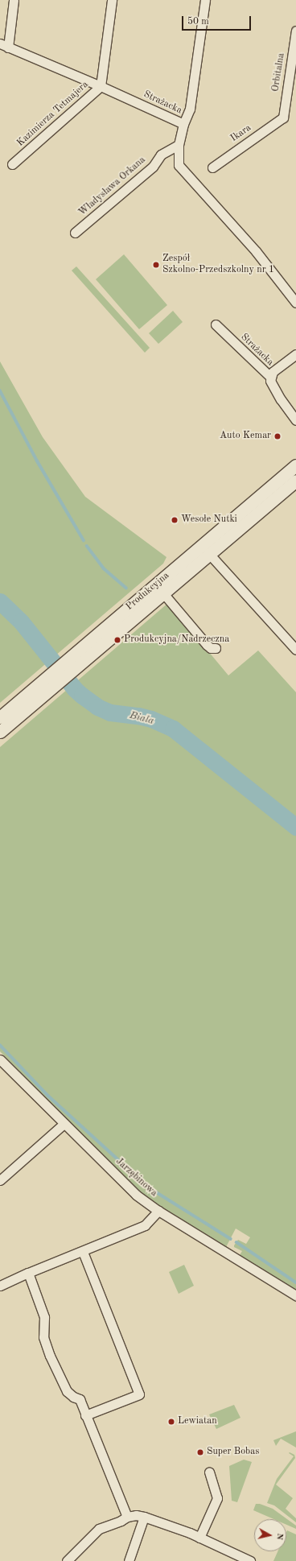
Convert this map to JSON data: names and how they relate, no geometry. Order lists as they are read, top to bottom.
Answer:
{
  "streets": {
    "main road": ["Produkcyjna"],
    "street": [
      "Orbitalna",
      "Strażacka",
      "Kazimierza Tetmajera",
      "Ikara",
      "Władysława Orkana",
      "Jarzębinowa"
    ]
  },
  "crossings": [
    ["Orbitalna", "Ikara"],
    ["Strażacka", "Kazimierza Tetmajera"],
    ["Strażacka", "Władysława Orkana"]
  ],
  "water": ["Biala"],
  "places": [
    "Zespół Szkolno-Przedszkolny nr 1",
    "Auto Kemar",
    "Wesołe Nutki",
    "Produkcyjna/Nadrzeczna",
    "Lewiatan",
    "Super Bobas"
  ],
  "scale_bar": "50 m",
  "north": "right"
}
